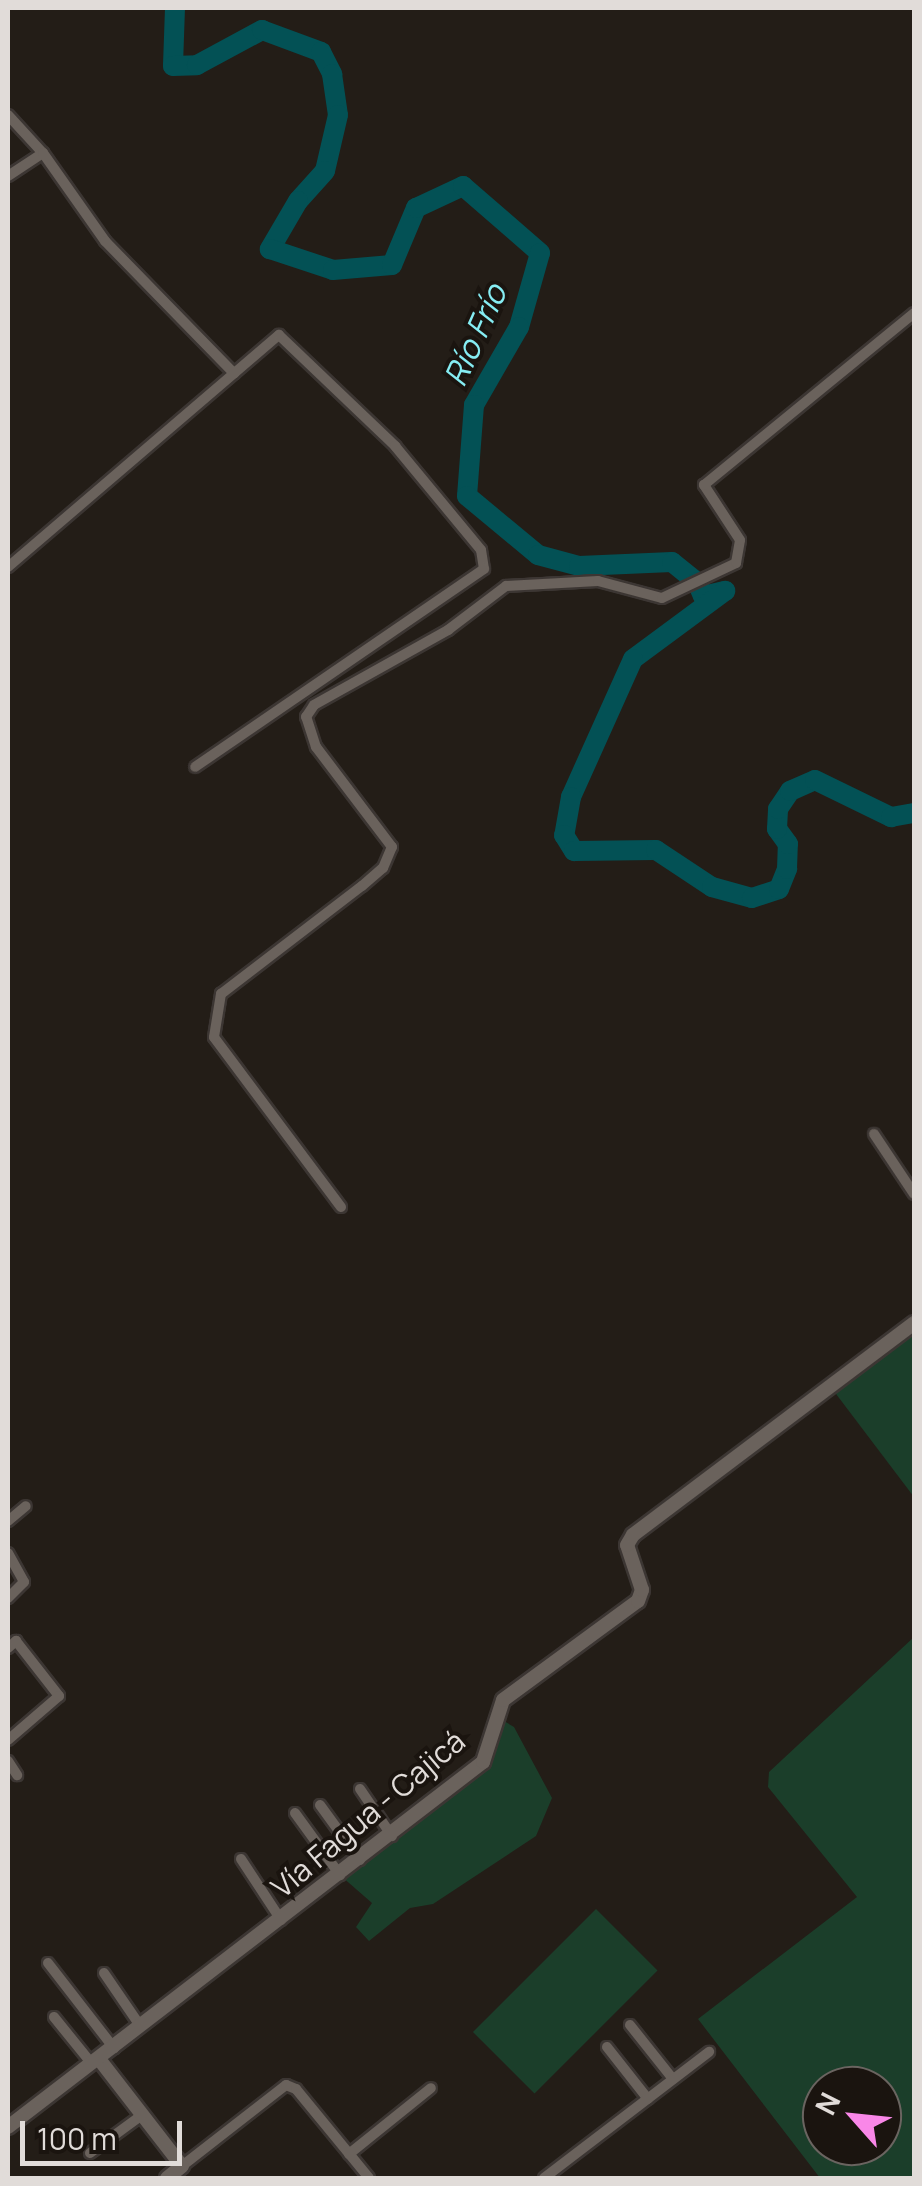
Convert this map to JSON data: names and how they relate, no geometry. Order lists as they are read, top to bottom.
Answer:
{
  "streets": {
    "street": ["Vía Fagua - Cajicá"]
  },
  "water": ["Río Frío"],
  "scale_bar": "100 m",
  "north": "top left"
}
